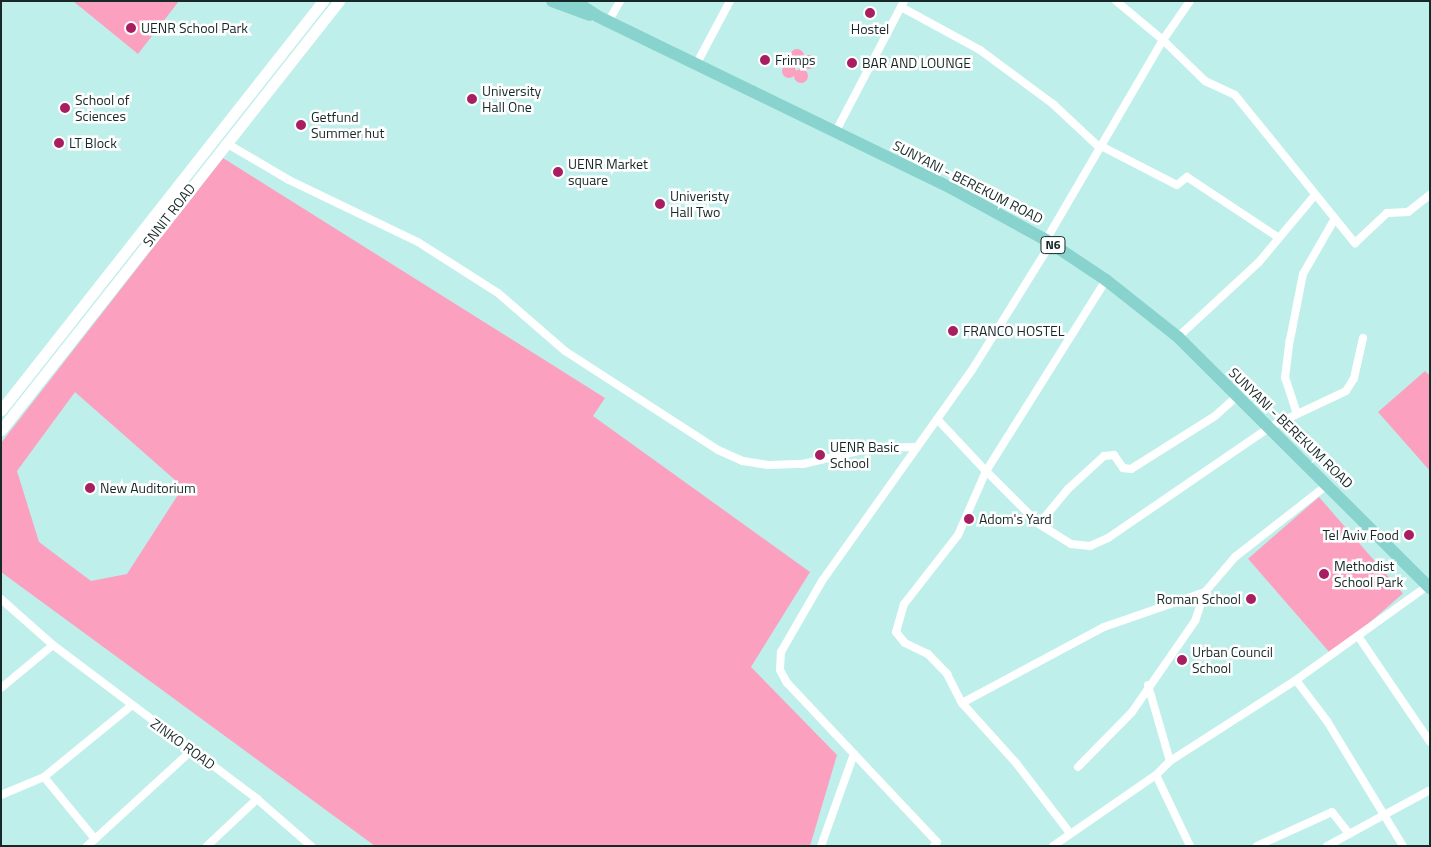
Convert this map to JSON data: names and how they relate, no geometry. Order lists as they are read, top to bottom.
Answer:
{
  "streets": {
    "main road": ["SUNYANI - BEREKUM ROAD", "N6"],
    "street": ["SNNIT ROAD", "ZINKO ROAD"]
  },
  "places": [
    "Hostel",
    "UENR School Park",
    "Frimps",
    "BAR AND LOUNGE",
    "University Hall One",
    "School of Sciences",
    "Getfund Summer hut",
    "LT Block",
    "UENR Market square",
    "Univeristy Hall Two",
    "FRANCO HOSTEL",
    "UENR Basic School",
    "New Auditorium",
    "Adom's Yard",
    "Tel Aviv Food",
    "Methodist School Park",
    "Roman School",
    "Urban Council School"
  ]
}
